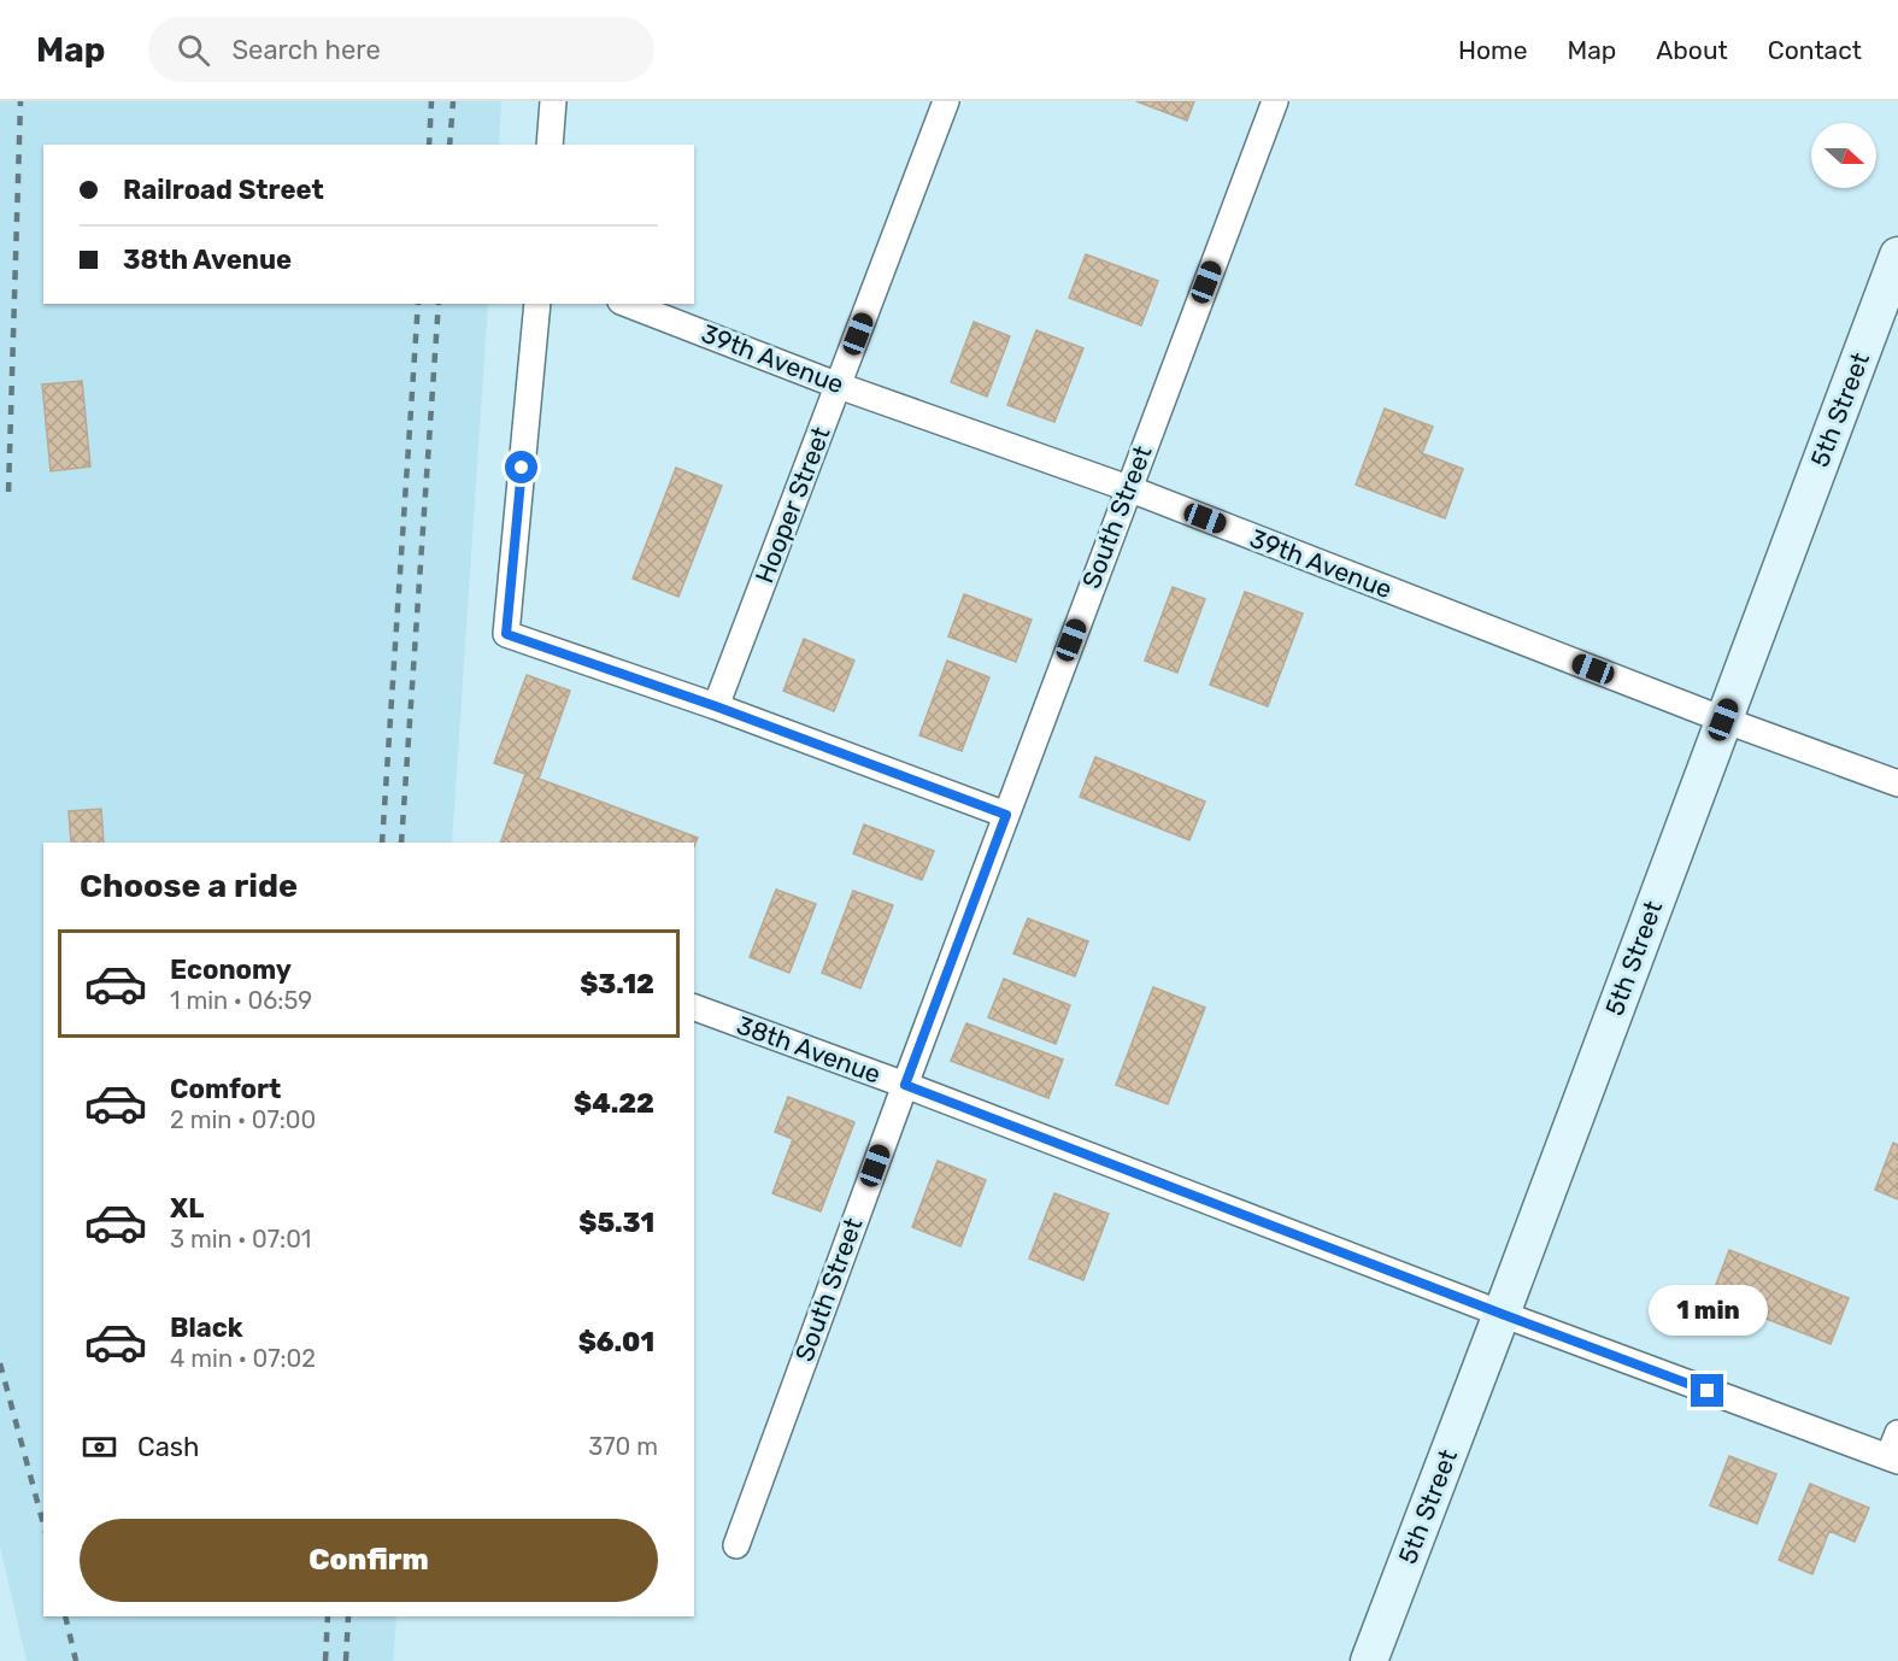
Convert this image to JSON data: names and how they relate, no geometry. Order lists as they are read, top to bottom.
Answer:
{
  "streets": {
    "street": [
      "39th Avenue",
      "5th Street",
      "Hooper Street",
      "South Street",
      "38th Avenue"
    ]
  },
  "crossings": [
    ["39th Avenue", "5th Street"],
    ["39th Avenue", "Hooper Street"],
    ["39th Avenue", "South Street"],
    ["5th Street", "38th Avenue"],
    ["South Street", "38th Avenue"]
  ],
  "north": "right",
  "page": {
    "header": "Map",
    "search": "Search here",
    "nav": [
      "Home",
      "Map",
      "About",
      "Contact"
    ],
    "banner": ["Railroad Street", "38th Avenue"],
    "heading": "Choose a ride",
    "list": [
      {
        "name": "Economy",
        "note": "1 min · 06:59",
        "value": "$3.12"
      },
      {
        "name": "Comfort",
        "note": "2 min · 07:00",
        "value": "$4.22"
      },
      {
        "name": "XL",
        "note": "3 min · 07:01",
        "value": "$5.31"
      },
      {
        "name": "Black",
        "note": "4 min · 07:02",
        "value": "$6.01"
      }
    ],
    "bubble": "1 min",
    "pay": ["Cash", "370 m"],
    "buttons": "Confirm"
  }
}
